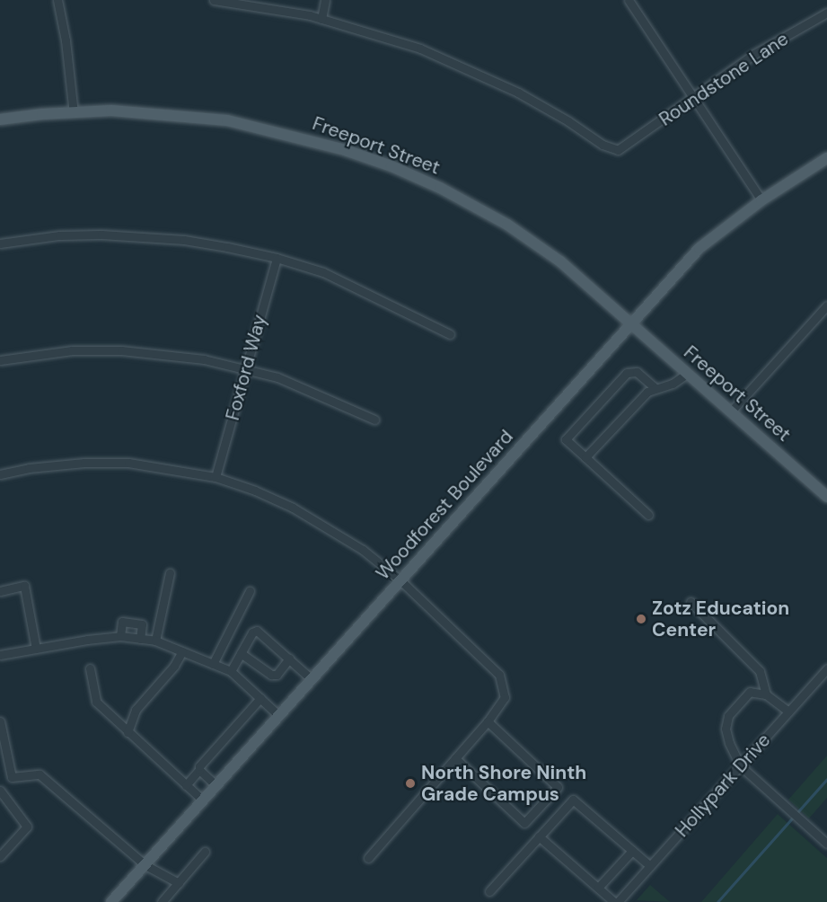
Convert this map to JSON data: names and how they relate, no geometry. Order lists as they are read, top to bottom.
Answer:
{
  "streets": {
    "main road": ["Freeport Street", "Woodforest Boulevard"],
    "street": ["Roundstone Lane", "Foxford Way", "Hollypark Drive"]
  },
  "crossings": [
    ["Freeport Street", "Woodforest Boulevard"]
  ],
  "places": ["Zotz Education Center", "North Shore Ninth Grade Campus"]
}
